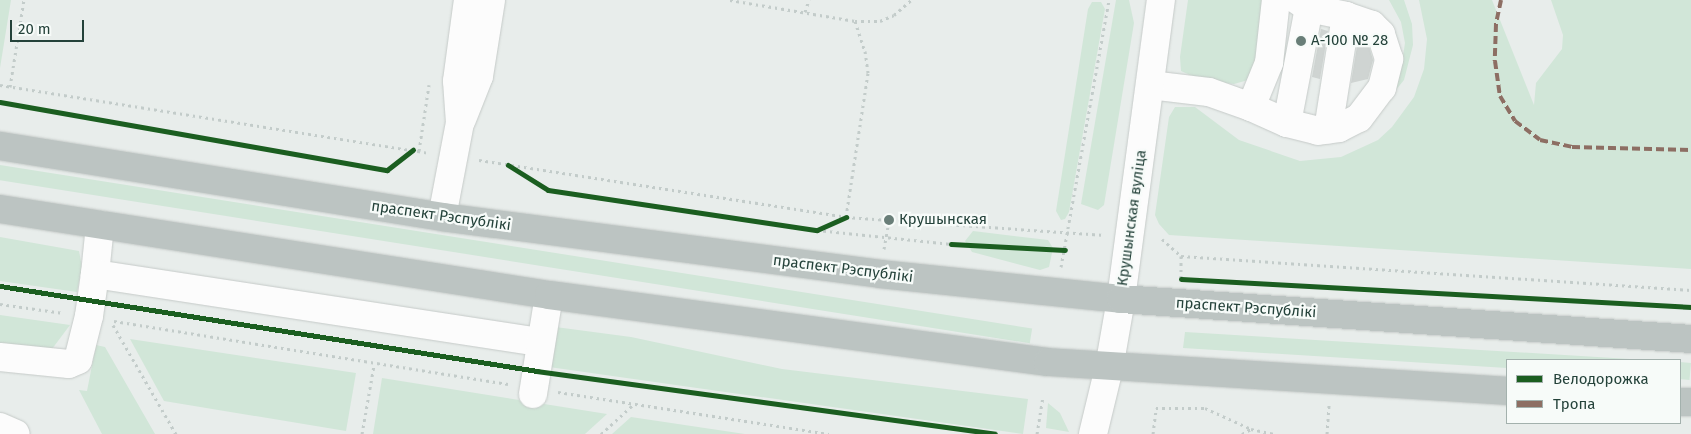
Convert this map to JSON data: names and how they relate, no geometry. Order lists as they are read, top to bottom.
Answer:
{
  "streets": {
    "highway": ["праспект Рэспублікі"],
    "street": ["Крушынская вуліца"]
  },
  "crossings": [
    ["праспект Рэспублікі", "Крушынская вуліца"]
  ],
  "places": ["А-100 № 28", "Крушынская"],
  "legend": ["Велодорожка", "Тропа"],
  "scale_bar": "20 m"
}
